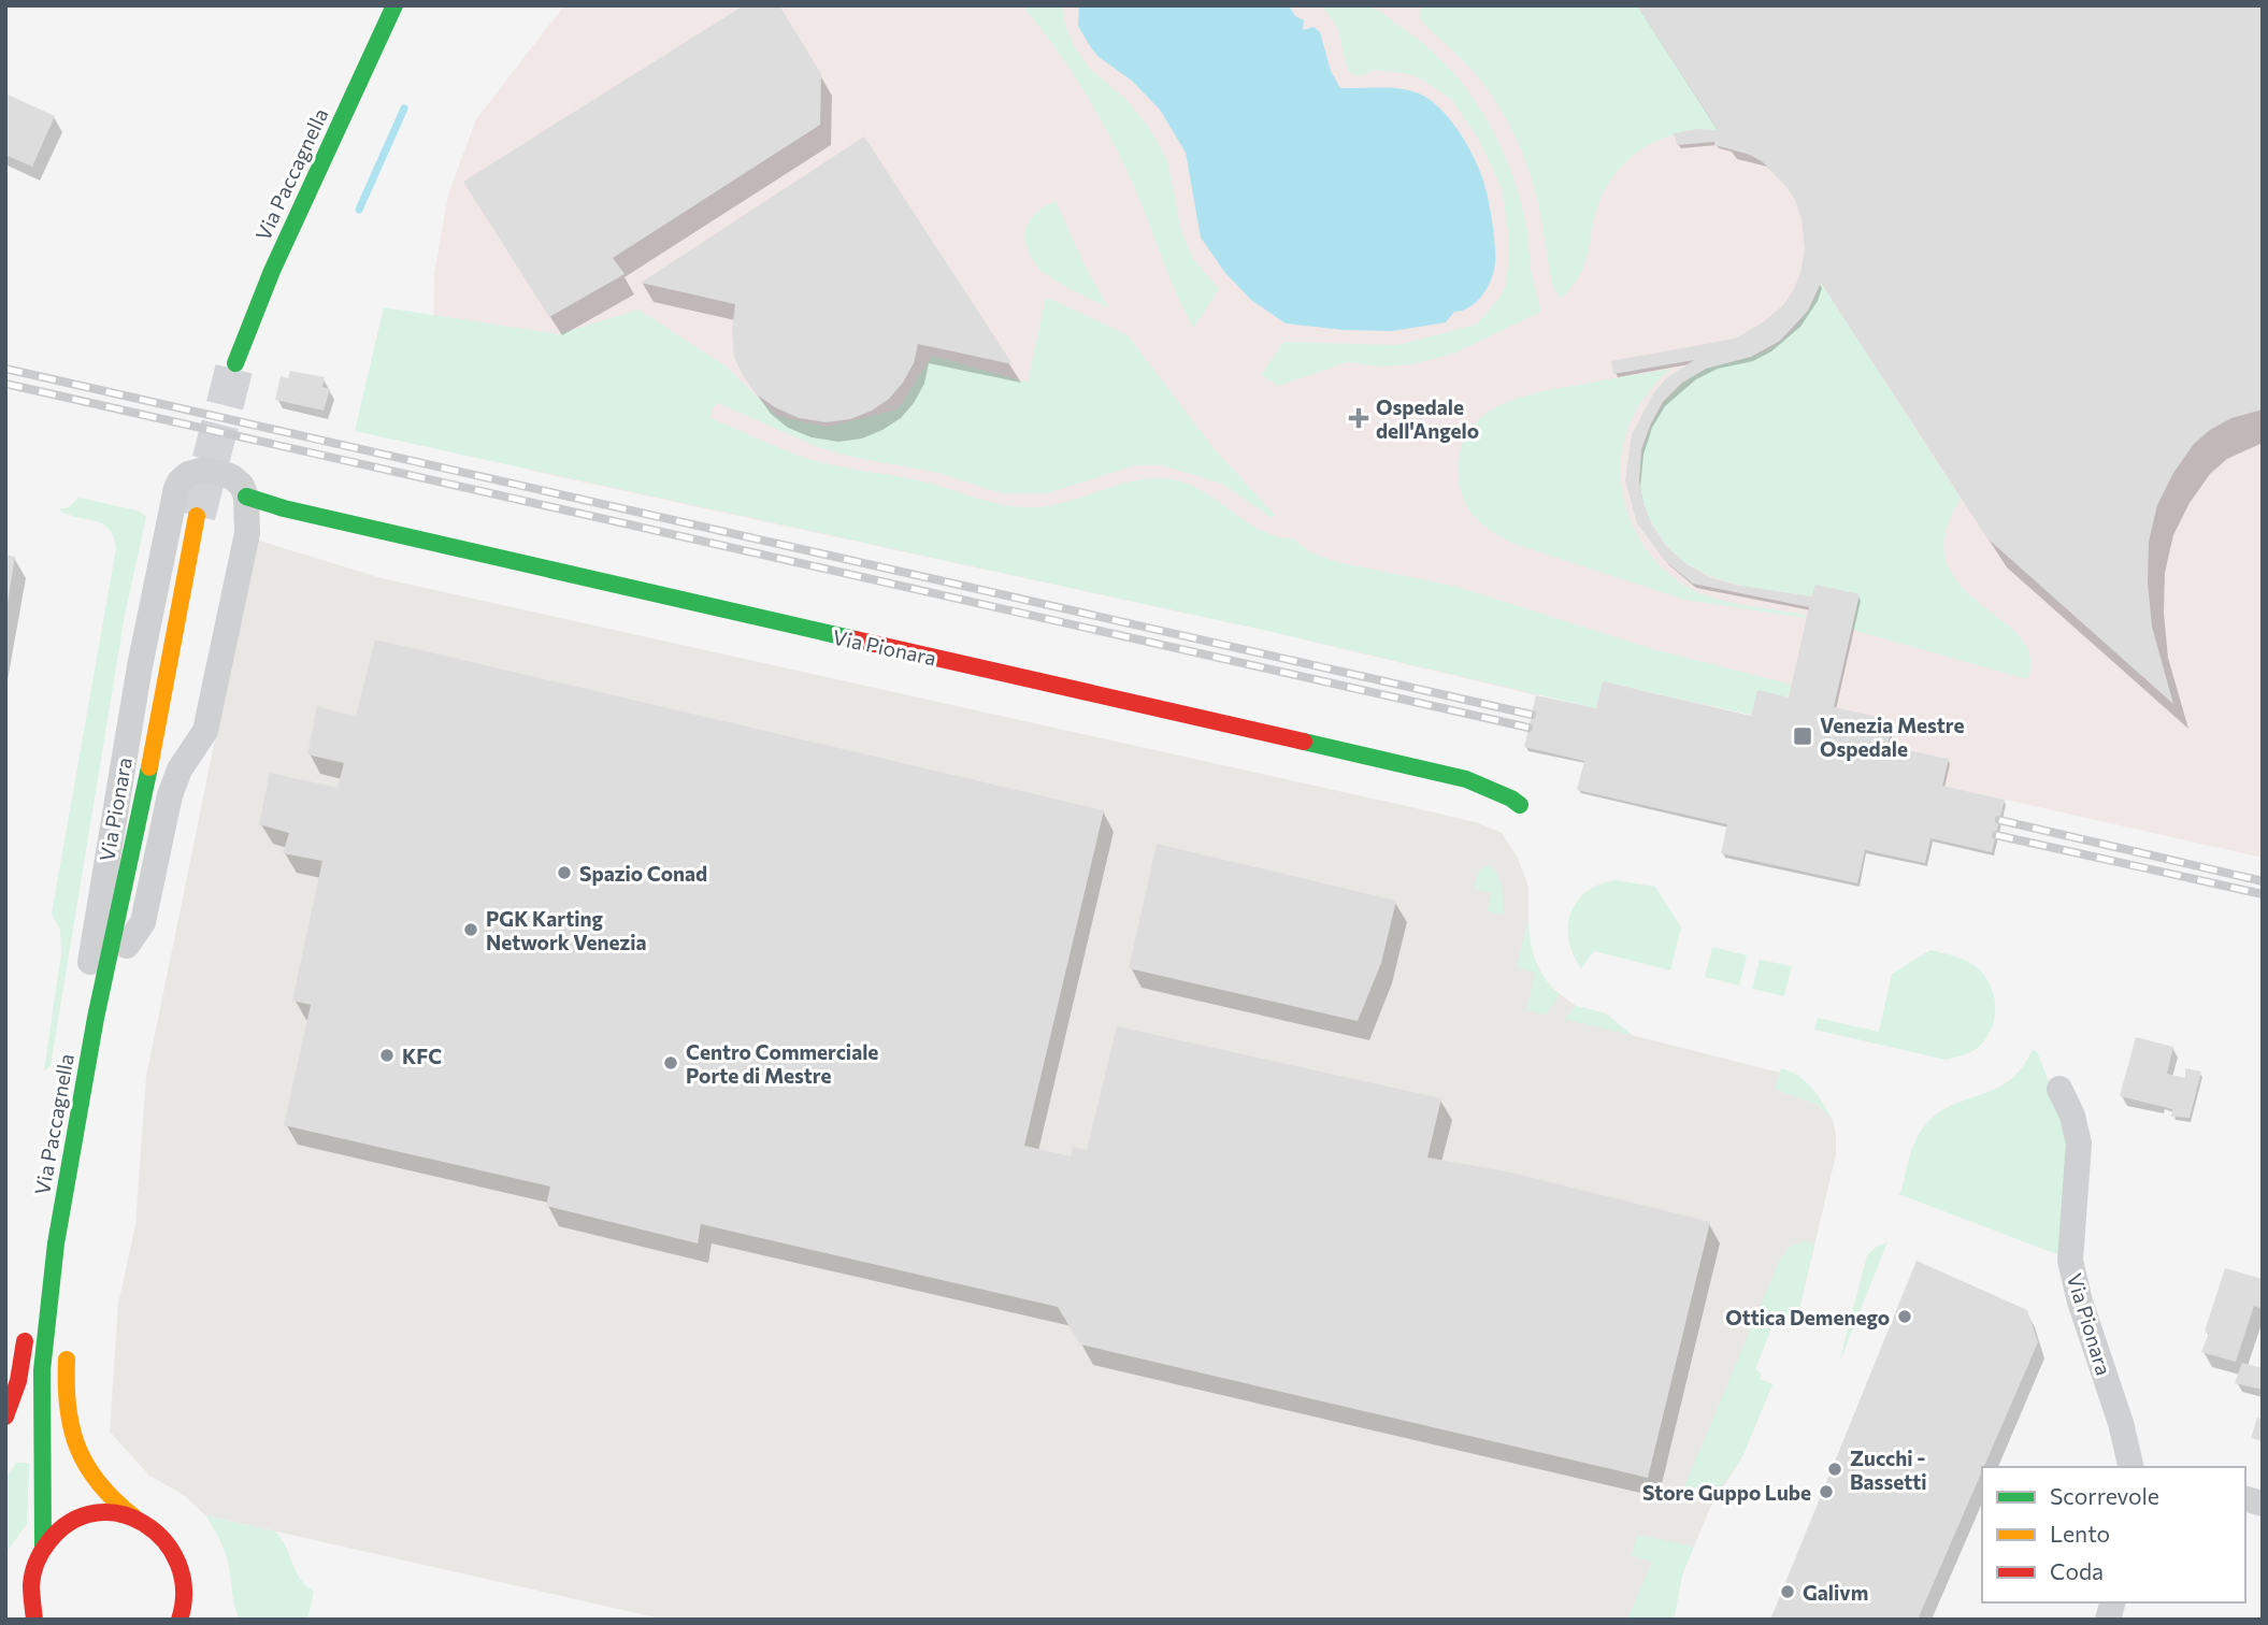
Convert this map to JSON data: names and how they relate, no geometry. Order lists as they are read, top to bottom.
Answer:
{
  "streets": {
    "street": ["Via Paccagnella", "Via Pionara"]
  },
  "crossings": [
    ["Via Paccagnella", "Via Pionara"]
  ],
  "places": {
    "health": ["Ospedale dell'Angelo"],
    "transit": ["Venezia Mestre Ospedale"],
    "other": [
      "Spazio Conad",
      "PGK Karting Network Venezia",
      "KFC",
      "Centro Commerciale Porte di Mestre",
      "Ottica Demenego",
      "Zucchi - Bassetti",
      "Store Guppo Lube",
      "Galivm"
    ]
  },
  "legend": ["Scorrevole", "Lento", "Coda"]
}
